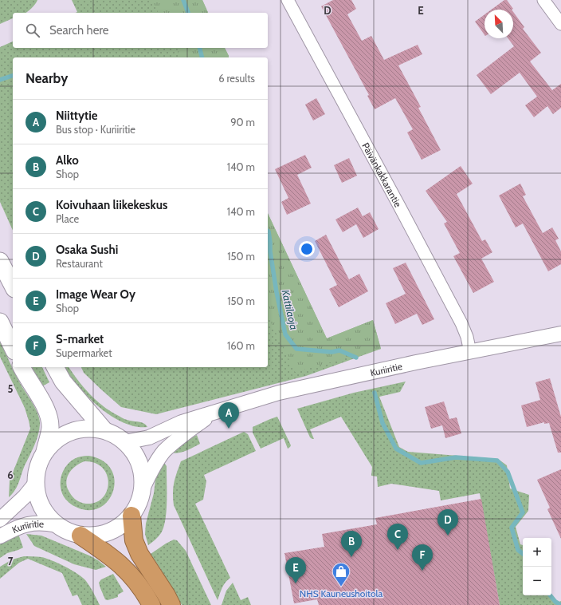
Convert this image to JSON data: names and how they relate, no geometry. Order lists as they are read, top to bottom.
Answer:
{
  "streets": {
    "street": ["Päivänkakkarantie", "Kuriiritie"]
  },
  "crossings": [
    ["Päivänkakkarantie", "Kuriiritie"]
  ],
  "water": ["Kattilaoja"],
  "places": {
    "shop": ["NHS Kauneushoitola"]
  },
  "north": "top left",
  "page": {
    "search": "Search here",
    "heading": ["Nearby", "6 results"],
    "list": [
      {
        "mark": "A",
        "name": "Niittytie",
        "note": "Bus stop · Kuriiritie",
        "value": "90 m"
      },
      {
        "mark": "B",
        "name": "Alko",
        "note": "Shop",
        "value": "140 m"
      },
      {
        "mark": "C",
        "name": "Koivuhaan liikekeskus",
        "note": "Place",
        "value": "140 m"
      },
      {
        "mark": "D",
        "name": "Osaka Sushi",
        "note": "Restaurant",
        "value": "150 m"
      },
      {
        "mark": "E",
        "name": "Image Wear Oy",
        "note": "Shop",
        "value": "150 m"
      },
      {
        "mark": "F",
        "name": "S-market",
        "note": "Supermarket",
        "value": "160 m"
      }
    ],
    "pins": [
      "A",
      "D",
      "C",
      "B",
      "F",
      "E"
    ],
    "map_buttons": ["+", "−"]
  },
  "grid": {
    "columns": ["D", "E"],
    "rows": ["5", "6", "7"]
  }
}
